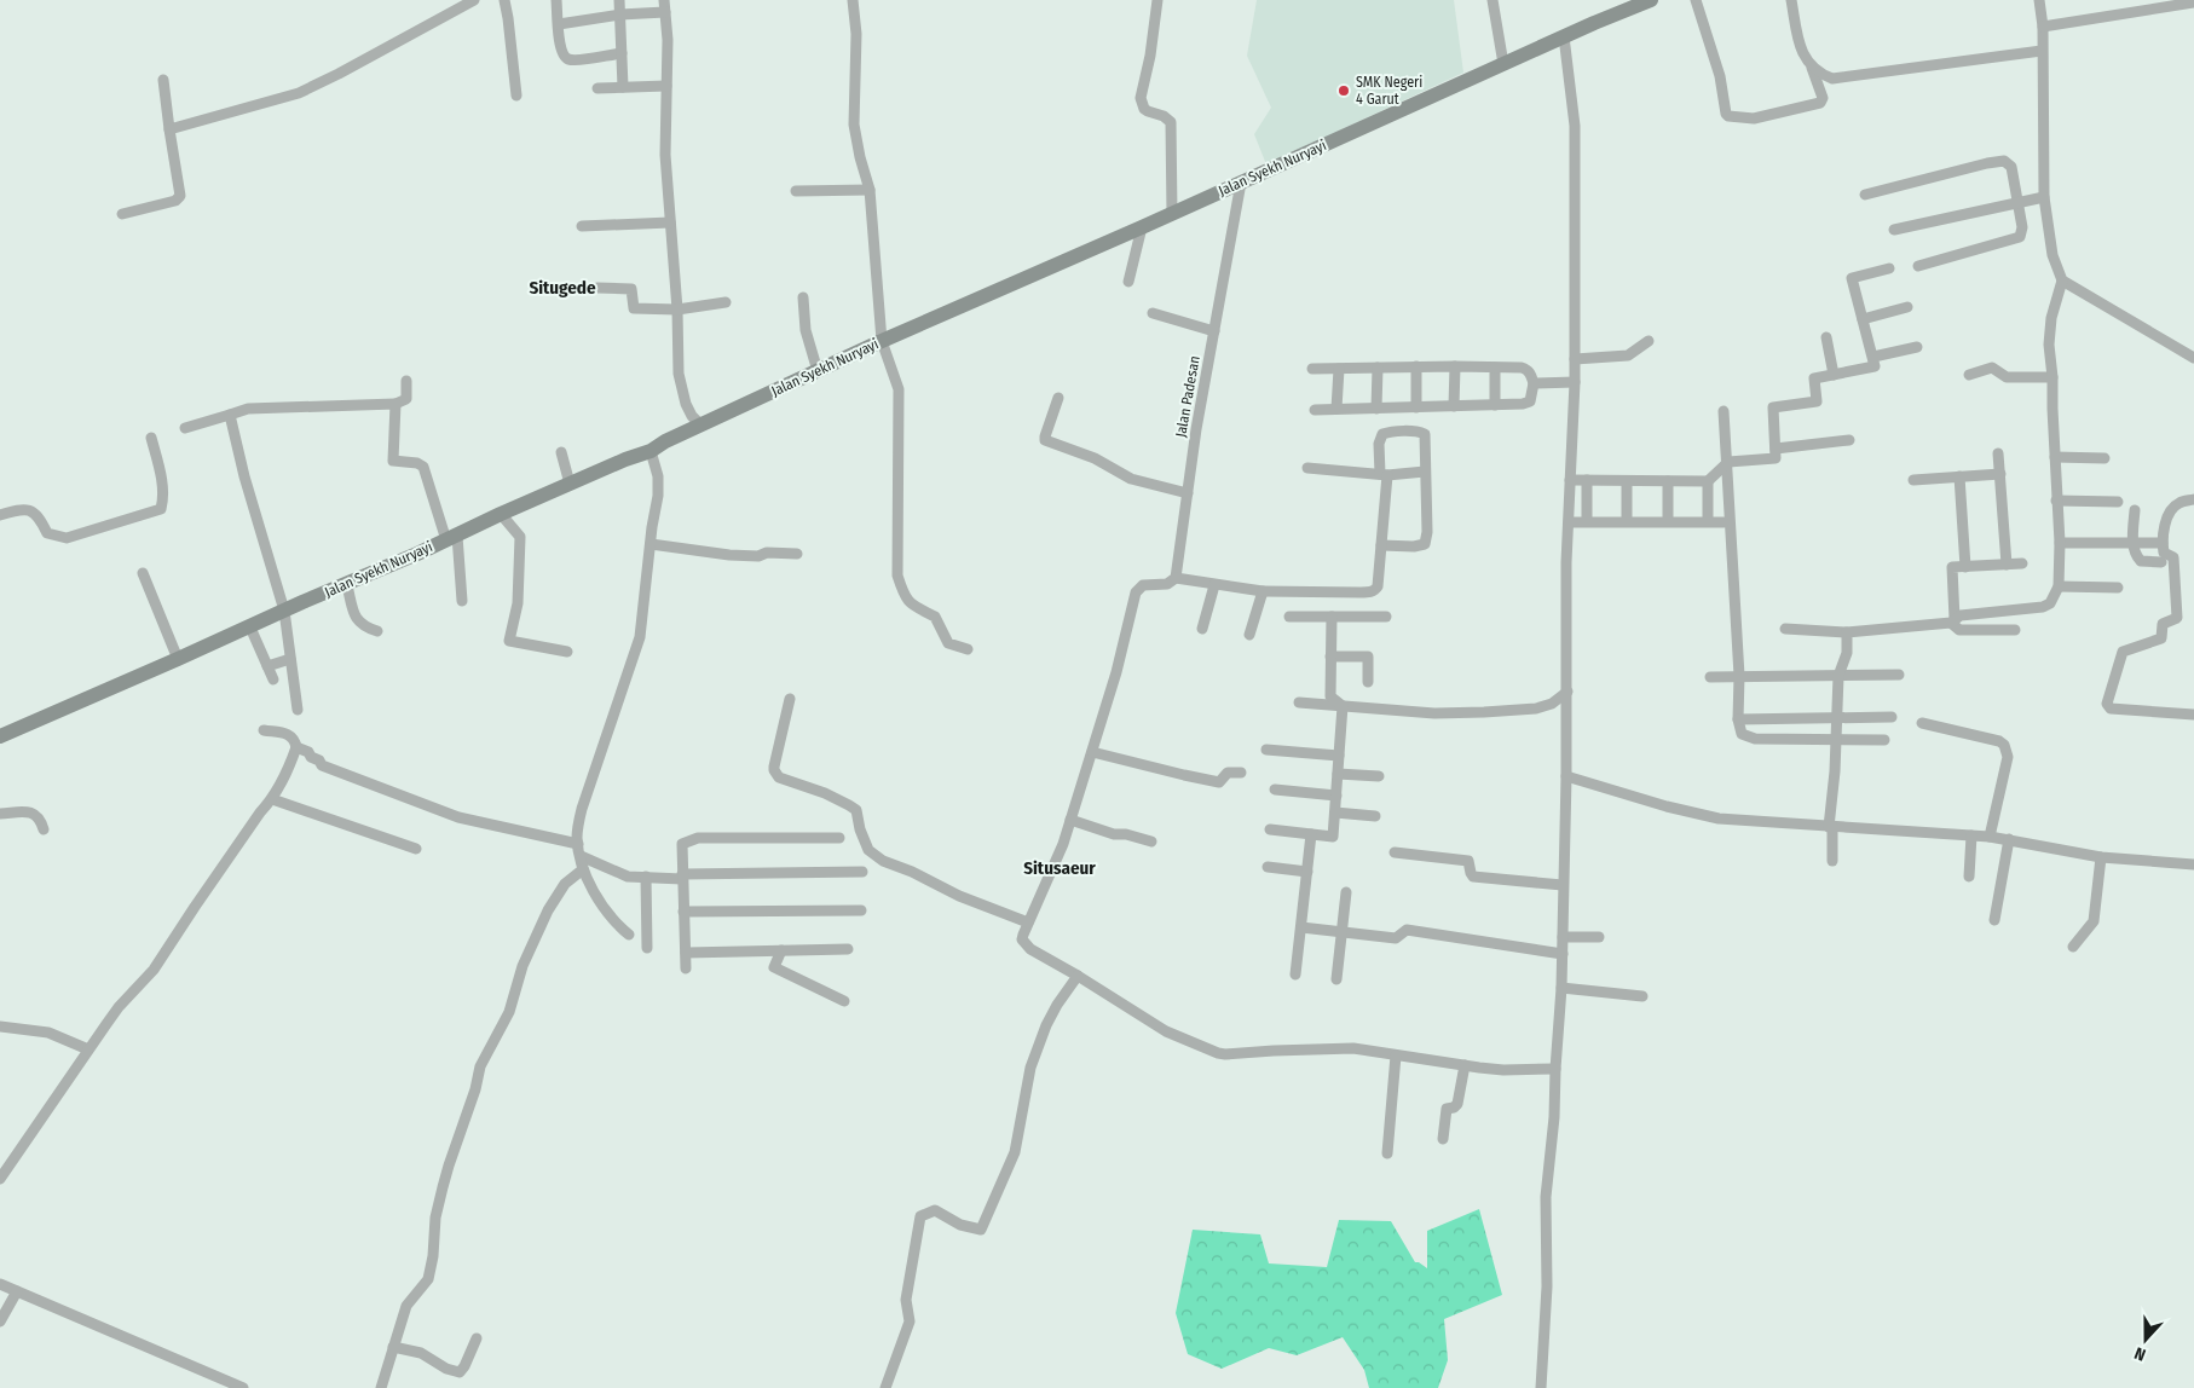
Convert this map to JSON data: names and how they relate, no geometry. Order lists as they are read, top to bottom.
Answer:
{
  "streets": {
    "main road": ["Jalan Syekh Nuryayi"],
    "street": ["Jalan Padesan"]
  },
  "crossings": [
    ["Jalan Syekh Nuryayi", "Jalan Padesan"]
  ],
  "districts": ["Situgede", "Situsaeur"],
  "places": ["SMK Negeri 4 Garut"],
  "north": "bottom"
}
